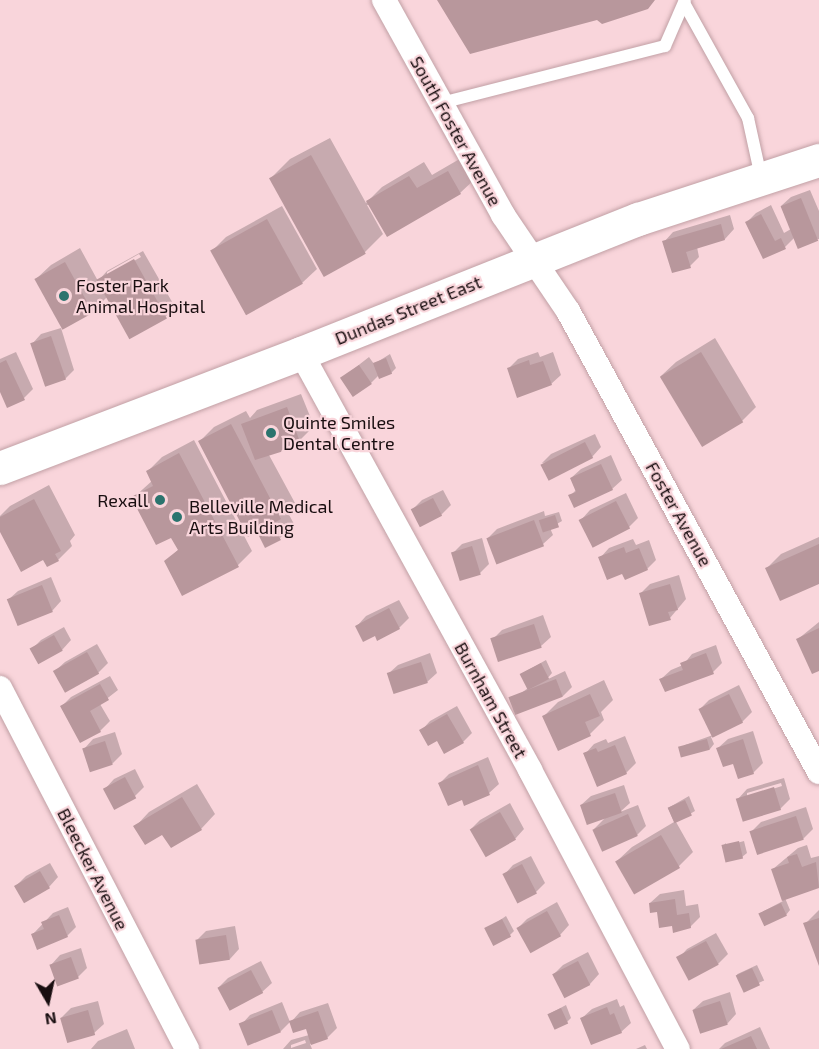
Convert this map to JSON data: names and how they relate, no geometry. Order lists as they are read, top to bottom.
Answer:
{
  "streets": {
    "main road": ["Dundas Street East"],
    "street": [
      "South Foster Avenue",
      "Foster Avenue",
      "Burnham Street",
      "Bleecker Avenue"
    ]
  },
  "crossings": [
    ["South Foster Avenue", "Dundas Street East"],
    ["South Foster Avenue", "Foster Avenue"],
    ["Dundas Street East", "Foster Avenue"],
    ["Dundas Street East", "Burnham Street"]
  ],
  "places": [
    "Foster Park Animal Hospital",
    "Quinte Smiles Dental Centre",
    "Rexall",
    "Belleville Medical Arts Building"
  ],
  "north": "bottom"
}
